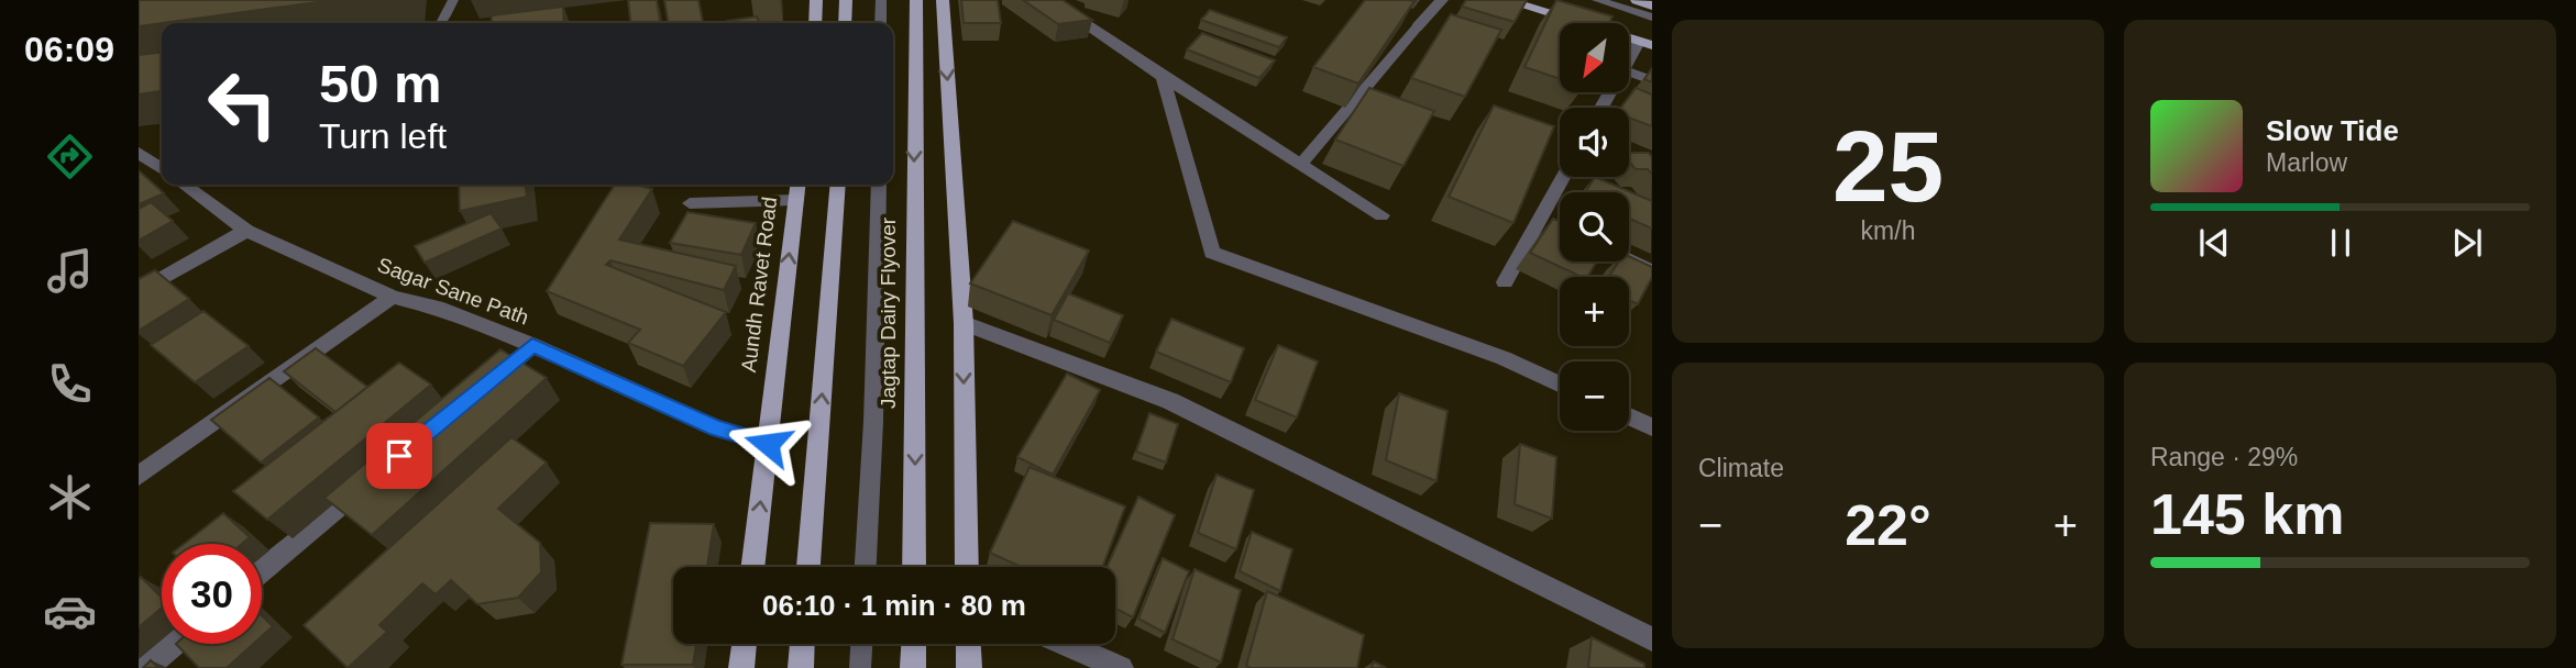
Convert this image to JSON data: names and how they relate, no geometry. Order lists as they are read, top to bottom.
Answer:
{
  "streets": {
    "main road": ["Aundh Ravet Road", "Jagtap Dairy Flyover"],
    "street": ["Sagar Sane Path"]
  },
  "crossings": [
    ["Aundh Ravet Road", "Sagar Sane Path"]
  ],
  "north": "bottom left",
  "page": {
    "tabs": "06:09",
    "tile": [
      ["25", "km/h"],
      "Climate",
      ["Range · 29%", "145 km"]
    ],
    "map_buttons": ["+", "−"],
    "turn": ["50 m", "Turn left"],
    "song": ["Slow Tide", "Marlow"],
    "heat": ["−", "22°", "+"],
    "limit": "30",
    "trip": "06:10 · 1 min · 80 m"
  }
}
